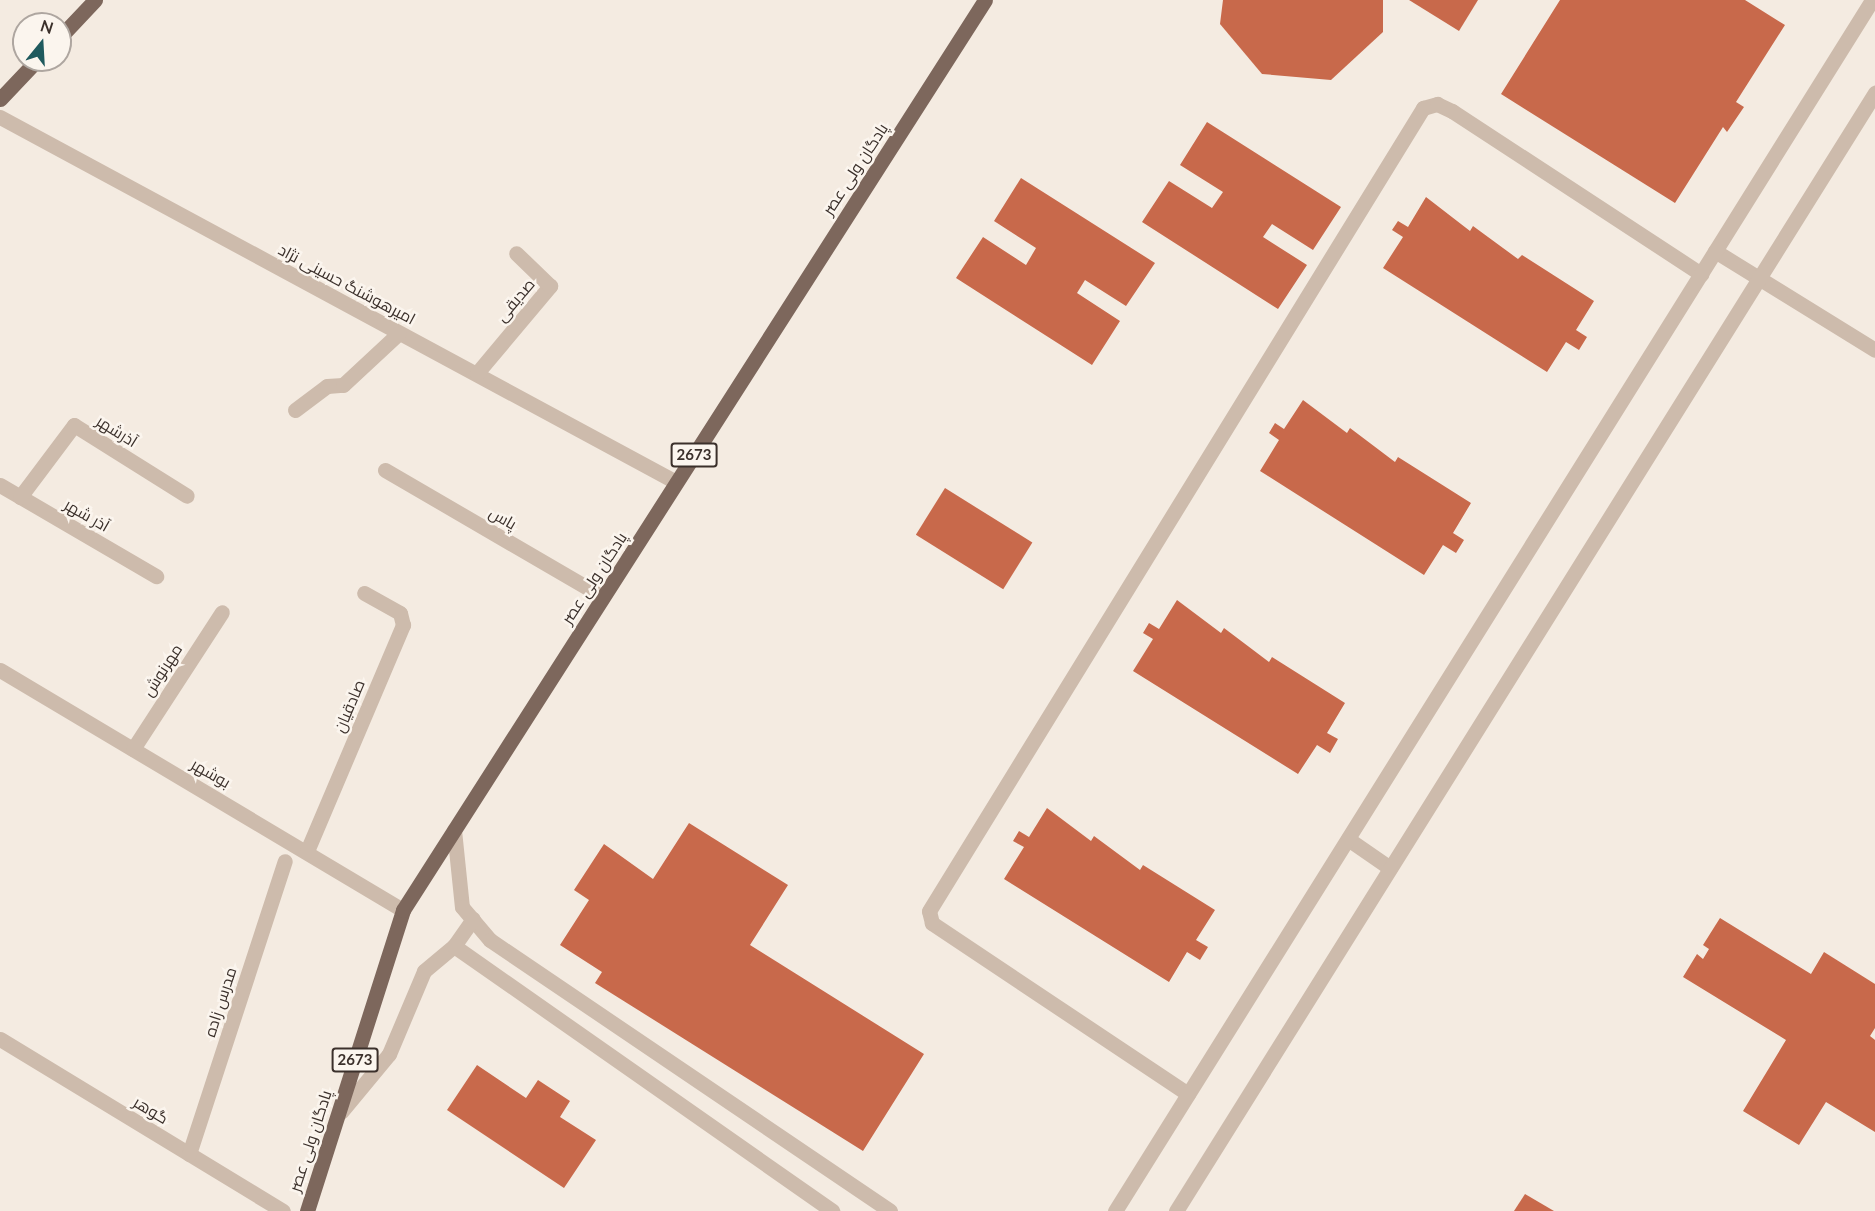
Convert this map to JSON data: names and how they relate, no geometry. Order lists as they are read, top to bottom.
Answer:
{
  "streets": {
    "main road": ["پادگان ولی عصر", "2673"],
    "street": [
      "امیرهوشنگ حسینی نژاد",
      "صدیقی",
      "آذرشهر",
      "آذر شهر",
      "پاس",
      "مهرنوش",
      "صادقیان",
      "بوشهر",
      "مدرس زاده",
      "گوهر"
    ]
  },
  "crossings": [
    ["پادگان ولی عصر", "امیرهوشنگ حسینی نژاد"],
    ["پادگان ولی عصر", "پاس"],
    ["پادگان ولی عصر", "بوشهر"],
    ["امیرهوشنگ حسینی نژاد", "صدیقی"],
    ["آذرشهر", "آذر شهر"],
    ["مهرنوش", "بوشهر"],
    ["صادقیان", "بوشهر"],
    ["بوشهر", "مدرس زاده"],
    ["مدرس زاده", "گوهر"]
  ],
  "north": "top"
}
